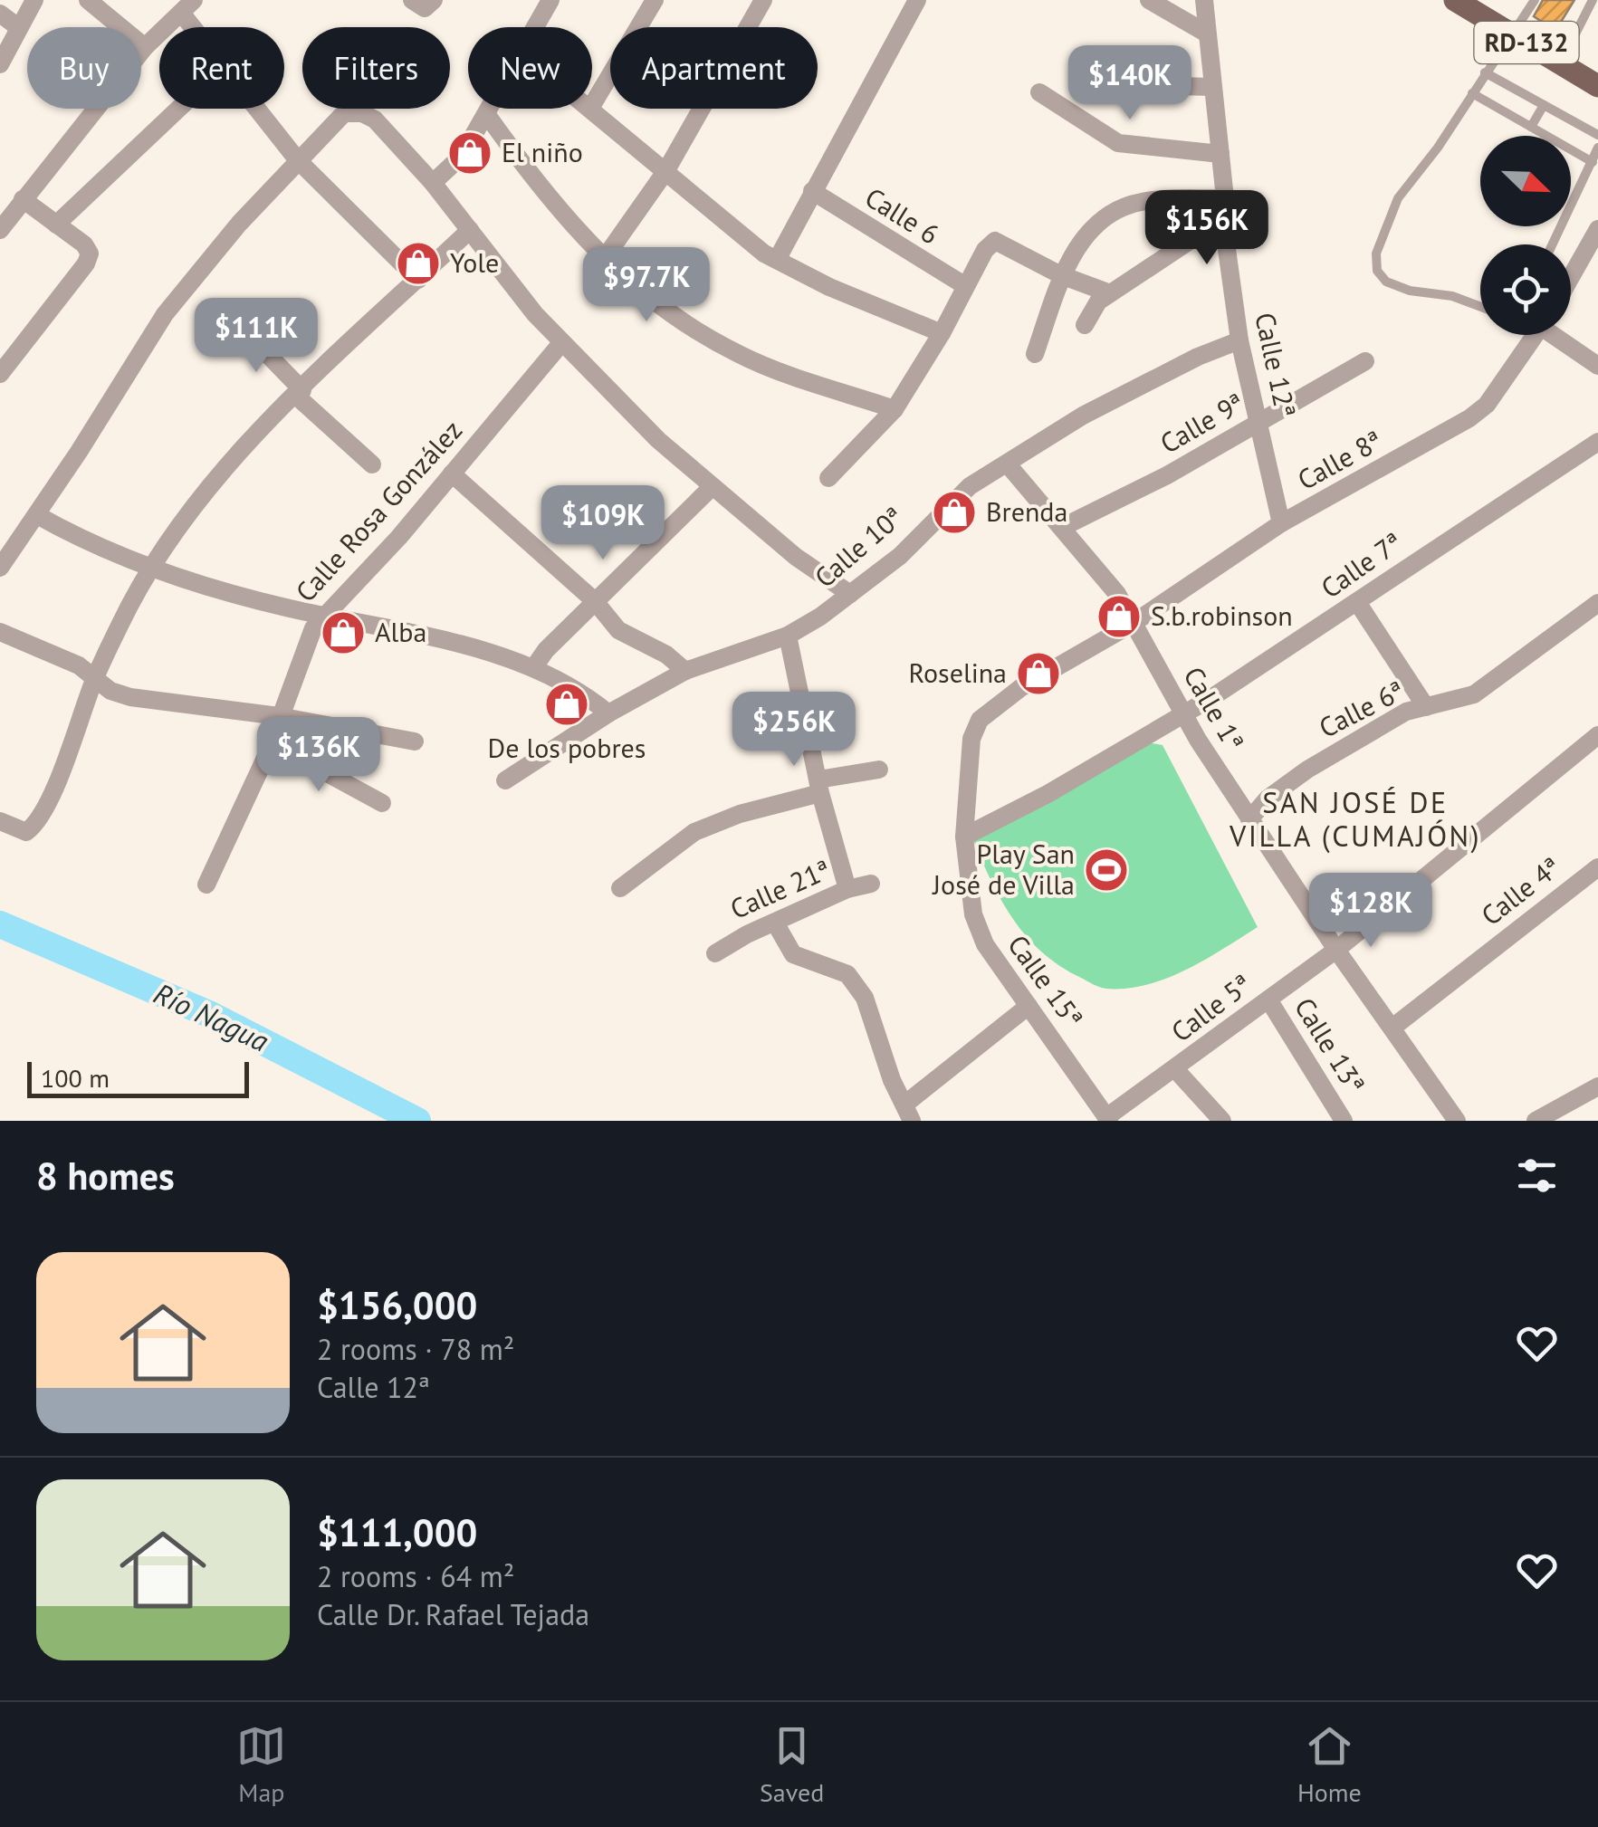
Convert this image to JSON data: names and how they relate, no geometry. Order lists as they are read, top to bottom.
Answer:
{
  "streets": {
    "main road": ["RD-132"],
    "street": [
      "Calle 6",
      "Calle 12ª",
      "Calle 9ª",
      "Calle 8ª",
      "Calle Rosa González",
      "Calle 10ª",
      "Calle 7ª",
      "Calle 1ª",
      "Calle 6ª",
      "Calle 21ª",
      "Calle 4ª",
      "Calle 15ª",
      "Calle 5ª",
      "Calle 13ª"
    ]
  },
  "crossings": [
    ["Calle 12ª", "Calle 9ª"],
    ["Calle 12ª", "Calle 8ª"],
    ["Calle 12ª", "Calle 10ª"],
    ["Calle 9ª", "Calle 1ª"],
    ["Calle 8ª", "Calle 1ª"],
    ["Calle 8ª", "Calle 15ª"],
    ["Calle 10ª", "Calle 1ª"],
    ["Calle 7ª", "Calle 1ª"],
    ["Calle 7ª", "Calle 15ª"],
    ["Calle 1ª", "Calle 6ª"],
    ["Calle 1ª", "Calle 4ª"],
    ["Calle 1ª", "Calle 15ª"],
    ["Calle 1ª", "Calle 5ª"],
    ["Calle 15ª", "Calle 5ª"],
    ["Calle 5ª", "Calle 13ª"]
  ],
  "districts": ["SAN JOSÉ DE VILLA (CUMAJÓN)"],
  "water": ["Río Nagua"],
  "places": {
    "shop": [
      "El niño",
      "Yole",
      "Brenda",
      "S.b.robinson",
      "Alba",
      "Roselina",
      "De los pobres"
    ],
    "sports": ["Play San José de Villa"]
  },
  "scale_bar": "100 m",
  "north": "bottom right",
  "page": {
    "chip": [
      "Buy",
      "Rent",
      "Filters",
      "New",
      "Apartment"
    ],
    "price": [
      "$140K",
      "$156K",
      "$97.7K",
      "$111K",
      "$109K",
      "$256K",
      "$136K",
      "$128K"
    ],
    "scale": "100 m",
    "heading": "8 homes",
    "list": [
      {
        "name": "$156,000",
        "note": "2 rooms · 78 m² · Calle 12ª"
      },
      {
        "name": "$111,000",
        "note": "2 rooms · 64 m² · Calle Dr. Rafael Tejada"
      }
    ],
    "tabs": ["Map", "Saved", "Home"]
  }
}
